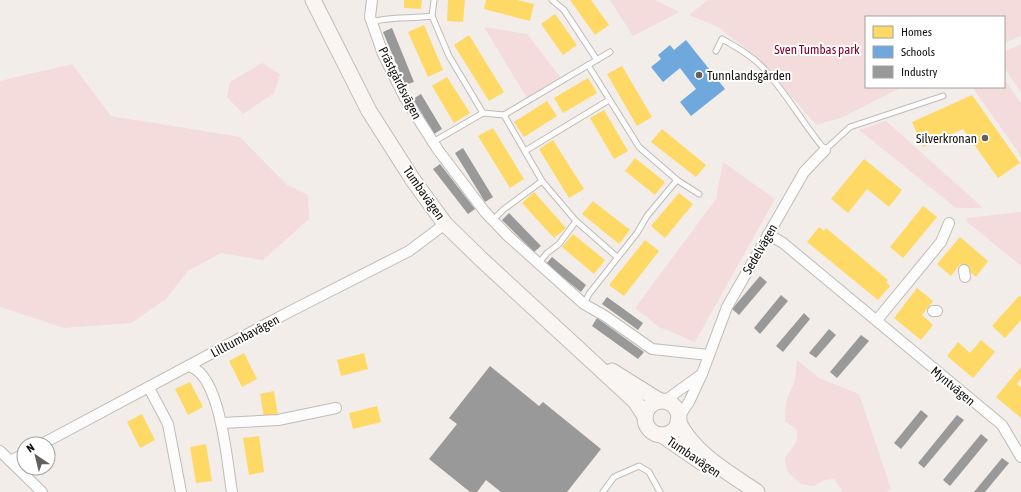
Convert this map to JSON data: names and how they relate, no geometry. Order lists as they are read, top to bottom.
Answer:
{
  "streets": {
    "main road": ["Tumbavägen"],
    "street": [
      "Prästgårdsvägen",
      "Sedelvägen",
      "Lilltumbavägen",
      "Myntvägen"
    ]
  },
  "crossings": [
    ["Tumbavägen", "Sedelvägen"],
    ["Tumbavägen", "Lilltumbavägen"],
    ["Sedelvägen", "Myntvägen"]
  ],
  "parks": ["Sven Tumbas park"],
  "places": ["Tunnlandsgården", "Silverkronan"],
  "legend": ["Homes", "Schools", "Industry"],
  "north": "top left"
}
